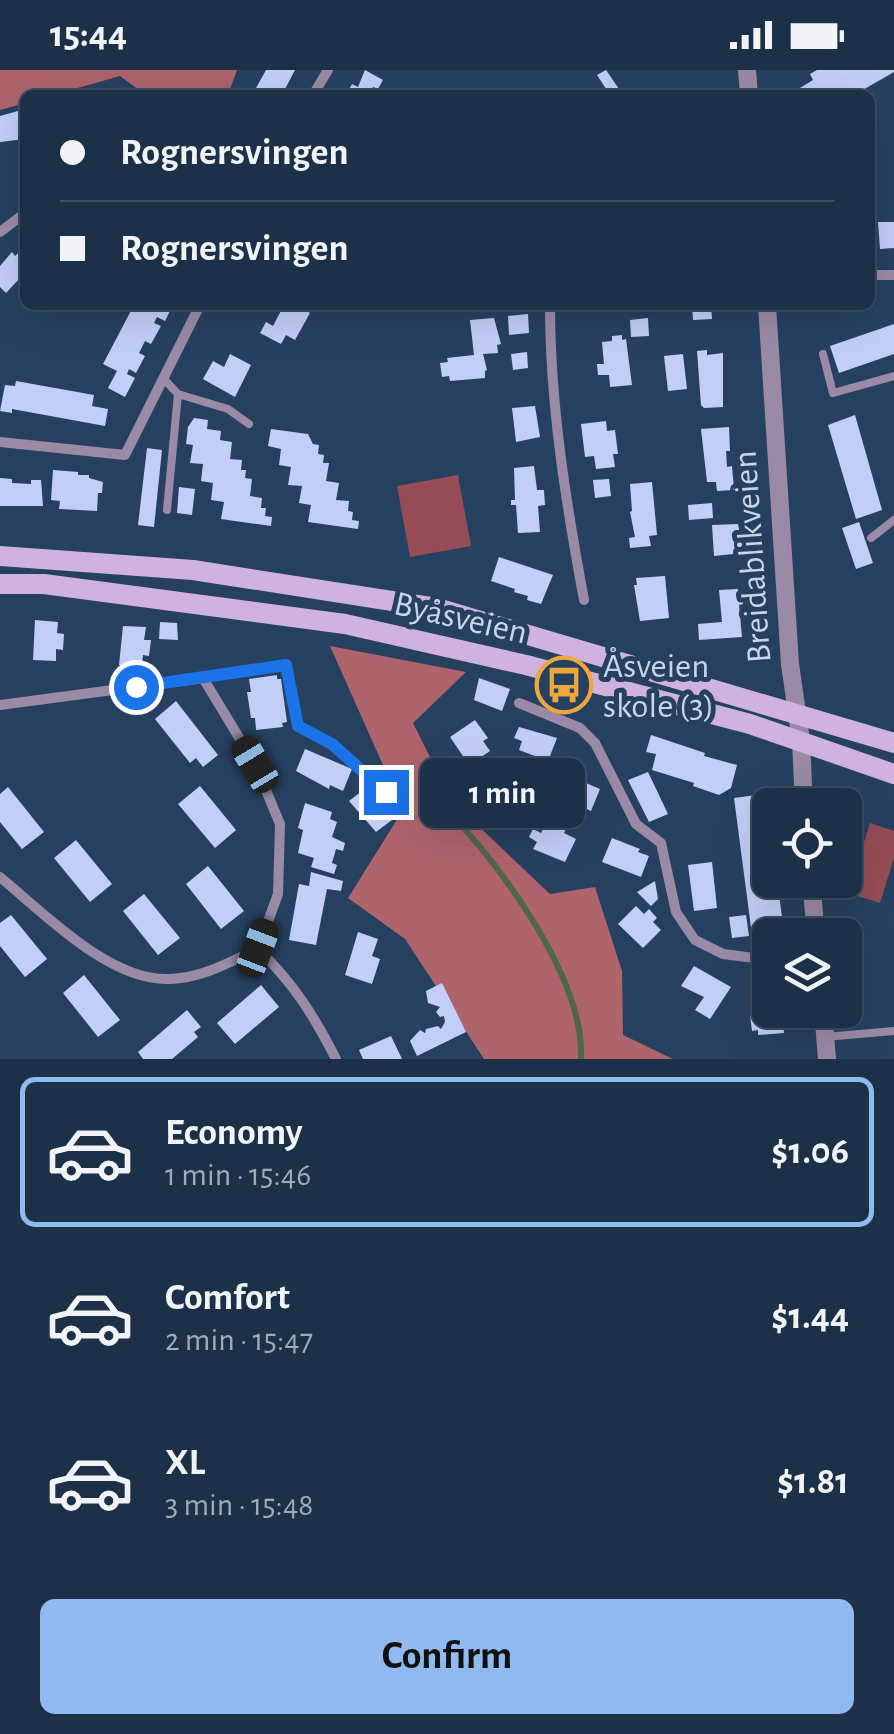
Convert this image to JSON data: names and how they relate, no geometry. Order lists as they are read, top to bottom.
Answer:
{
  "streets": {
    "main road": ["Byåsveien"],
    "street": ["Breidablikveien"]
  },
  "crossings": [
    ["Breidablikveien", "Byåsveien"]
  ],
  "places": {
    "bus stop": ["Åsveien skole (3)"]
  },
  "page": {
    "status": "15:44",
    "banner": ["Rognersvingen", "Rognersvingen"],
    "bubble": "1 min",
    "list": [
      {
        "name": "Economy",
        "note": "1 min · 15:46",
        "value": "$1.06"
      },
      {
        "name": "Comfort",
        "note": "2 min · 15:47",
        "value": "$1.44"
      },
      {
        "name": "XL",
        "note": "3 min · 15:48",
        "value": "$1.81"
      }
    ],
    "buttons": "Confirm"
  }
}
